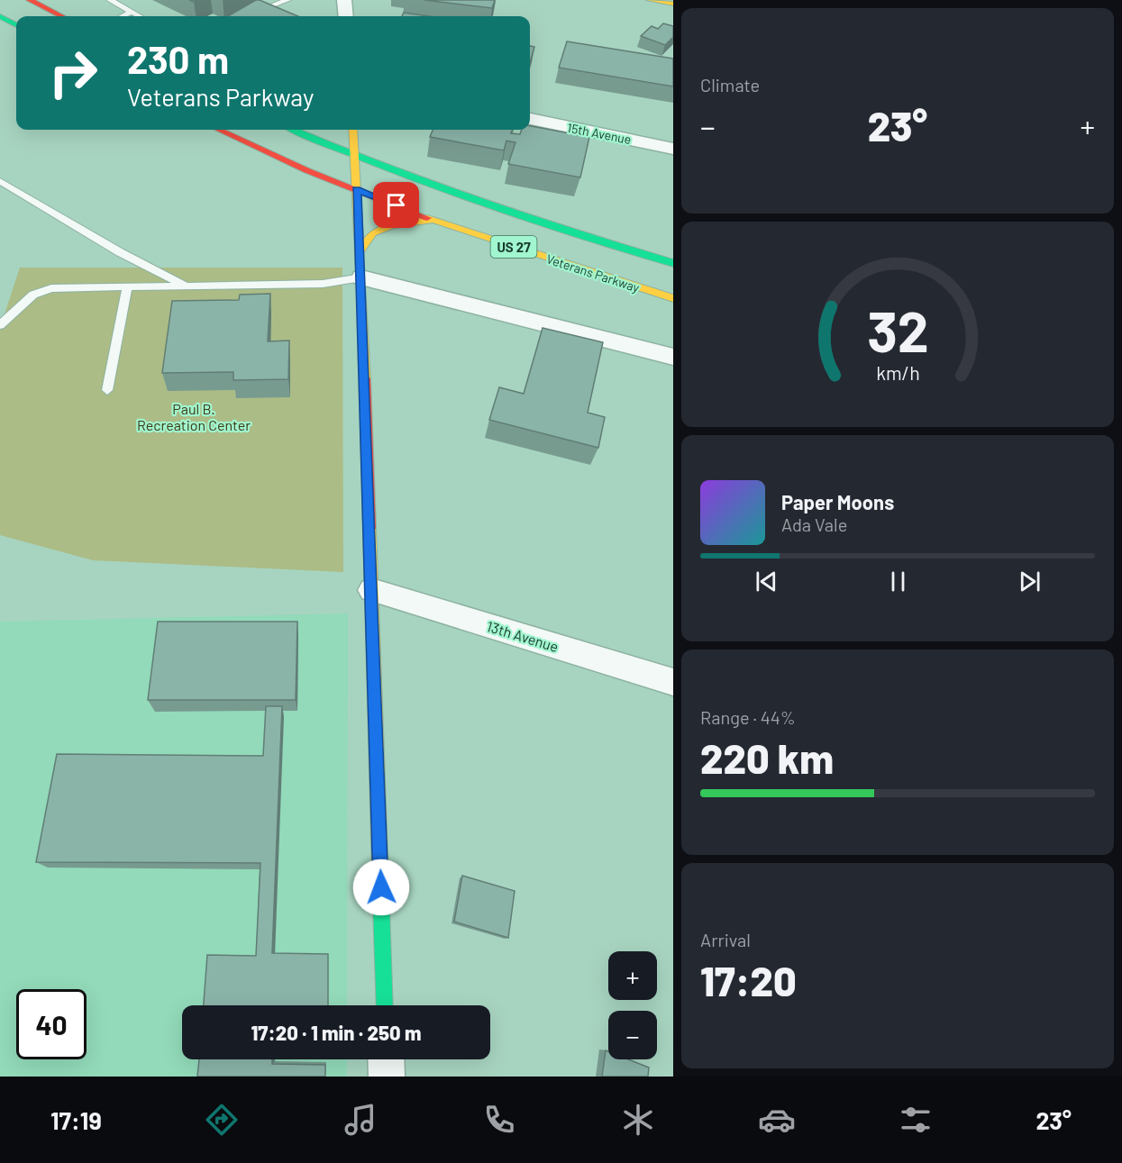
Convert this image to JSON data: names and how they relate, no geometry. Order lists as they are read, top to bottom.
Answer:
{
  "streets": {
    "main road": ["US 27", "Veterans Parkway"],
    "street": ["15th Avenue", "13th Avenue"]
  },
  "parks": ["Paul B. Recreation Center"],
  "page": {
    "tile": [
      "Climate",
      ["Range · 44%", "220 km"],
      ["Arrival", "17:20"]
    ],
    "turn": ["230 m", "Veterans Parkway"],
    "heat": ["−", "23°", "+"],
    "song": ["Paper Moons", "Ada Vale"],
    "map_buttons": ["+", "−"],
    "limit": "40",
    "trip": "17:20 · 1 min · 250 m",
    "tabs": ["17:19", "23°"],
    "gauge": ["32", "km/h"]
  }
}
